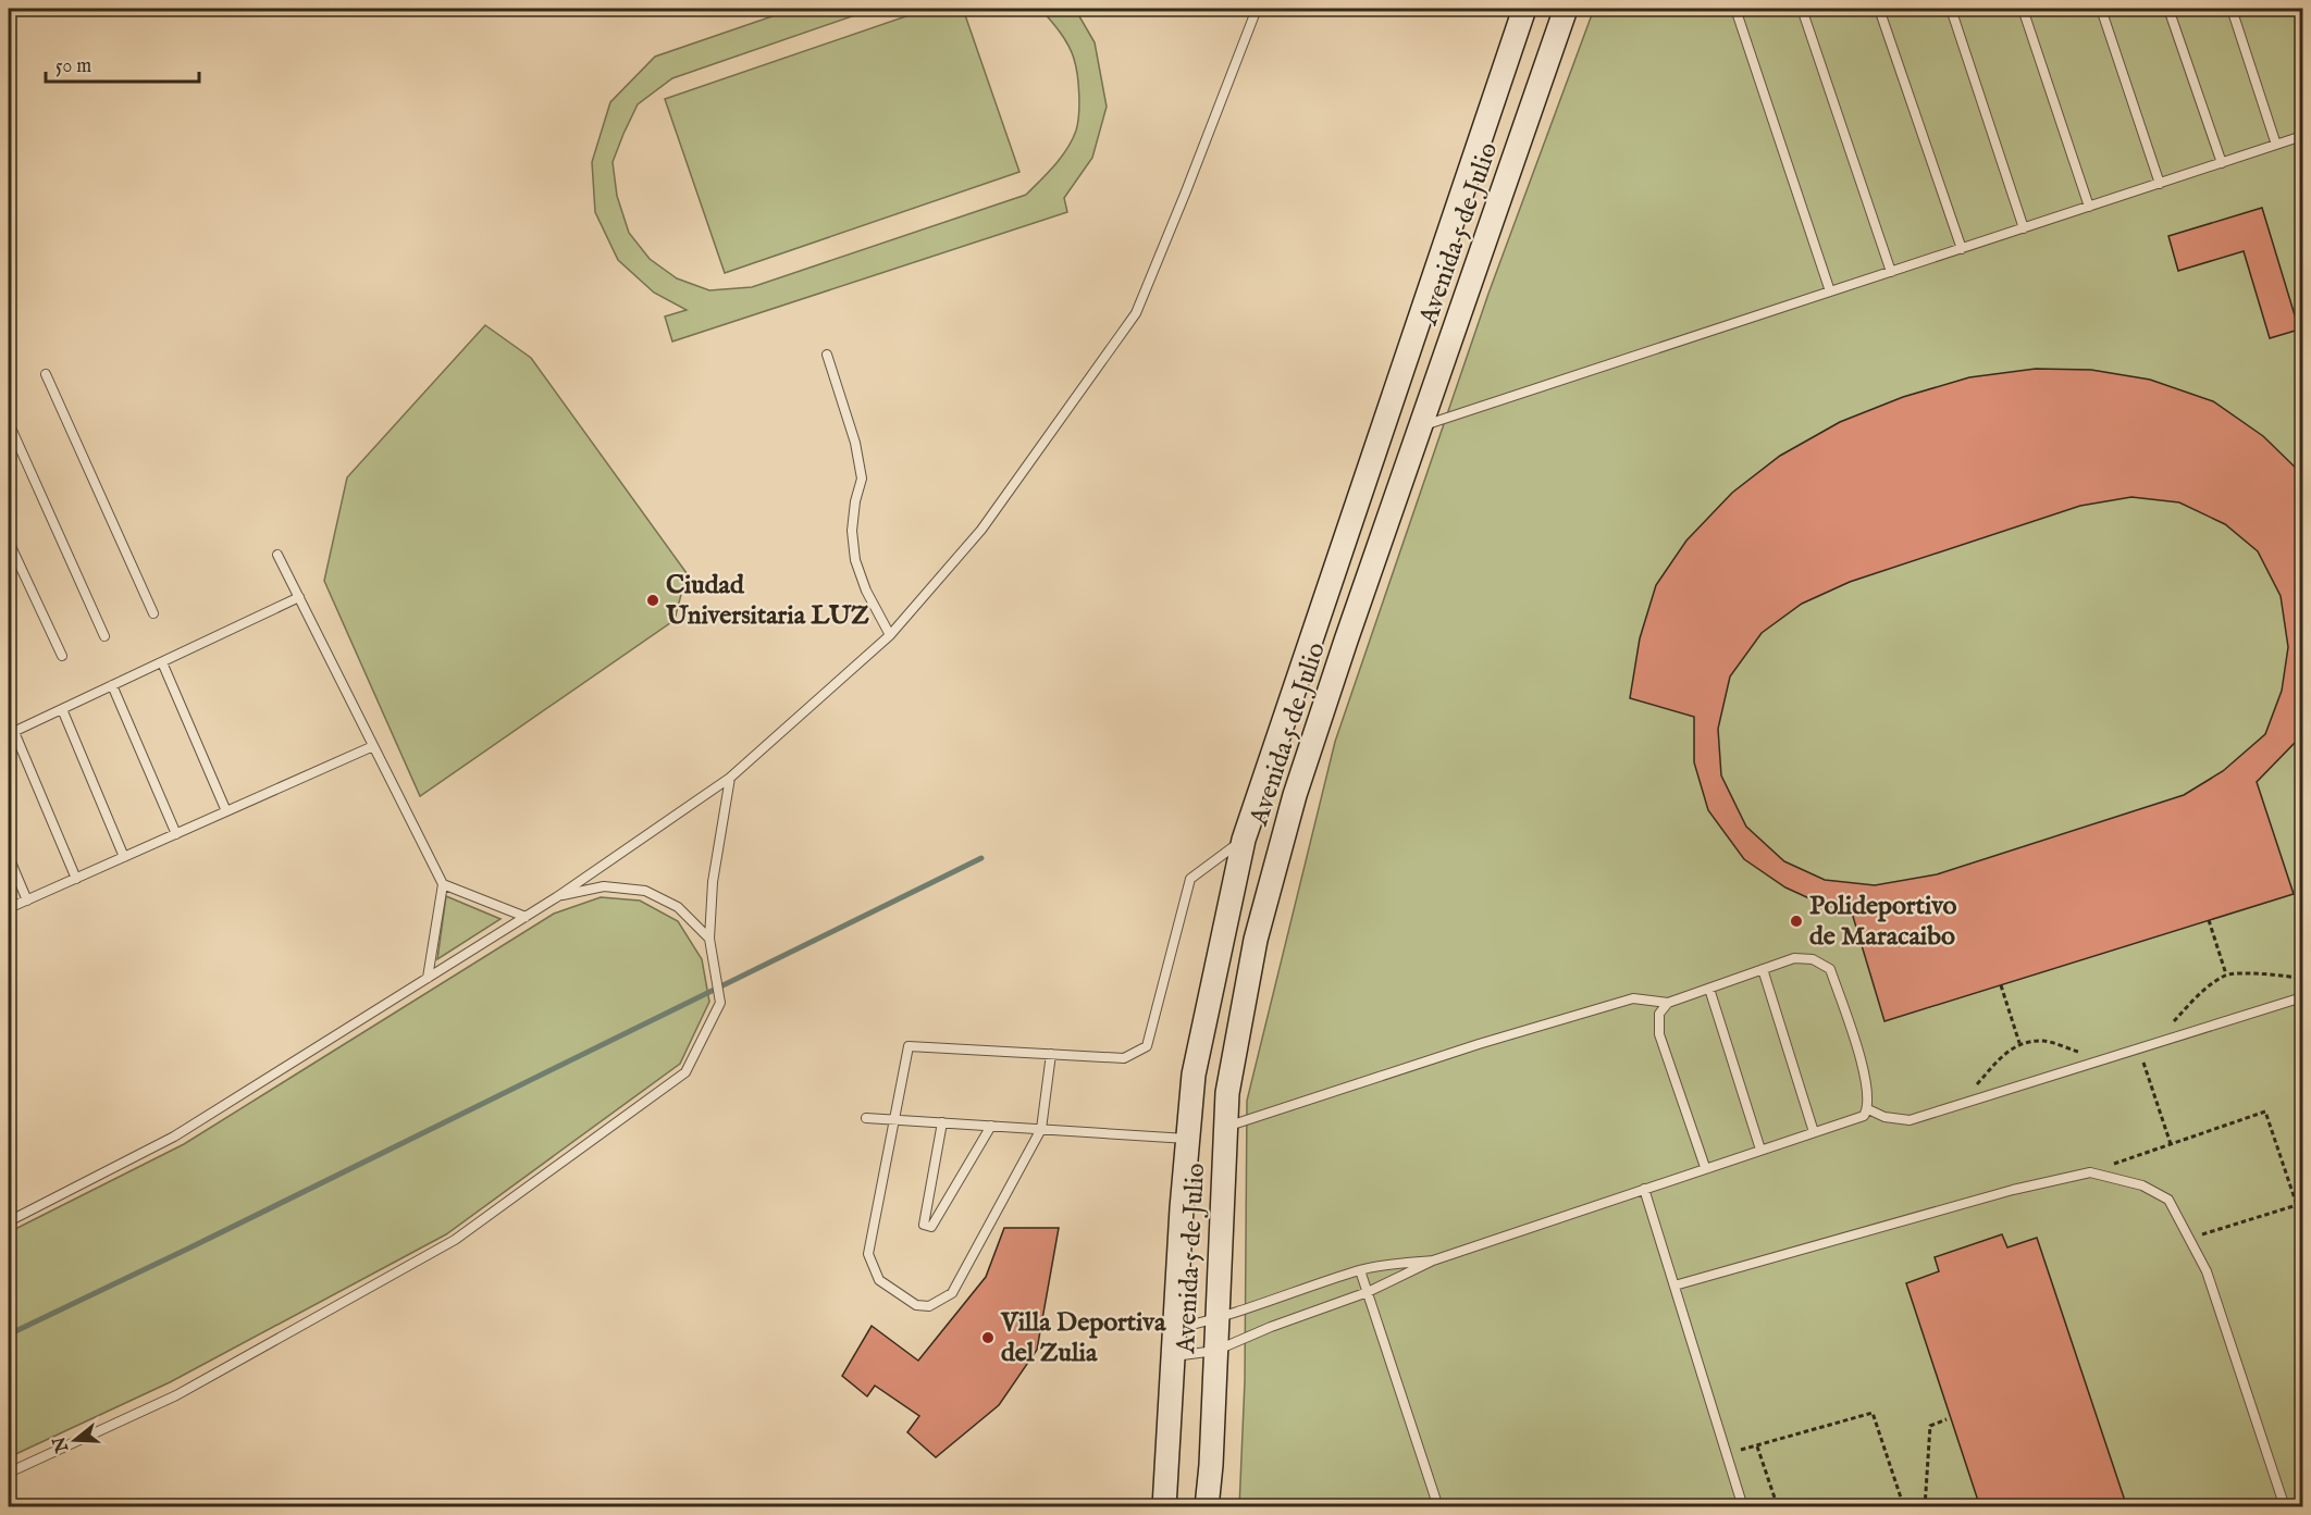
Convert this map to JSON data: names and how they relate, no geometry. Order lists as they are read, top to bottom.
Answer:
{
  "streets": {
    "main road": ["Avenida 5 de Julio"]
  },
  "places": ["Ciudad Universitaria LUZ", "Polideportivo de Maracaibo", "Villa Deportiva del Zulia"],
  "scale_bar": "50 m",
  "north": "left"
}
